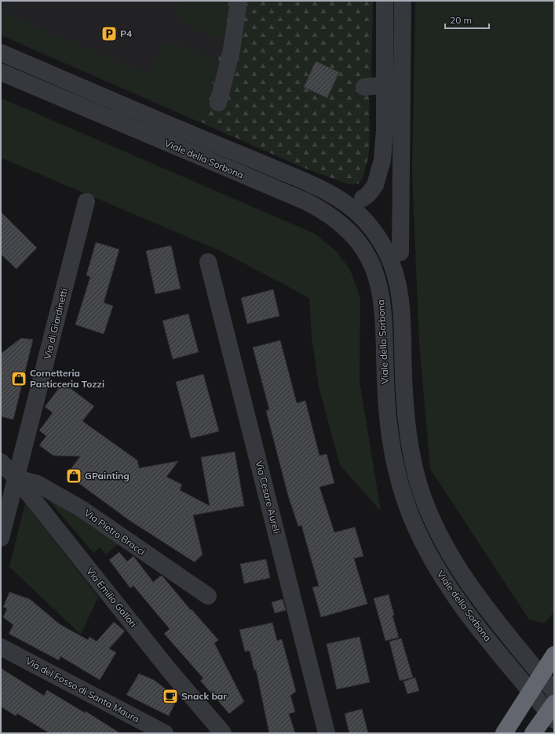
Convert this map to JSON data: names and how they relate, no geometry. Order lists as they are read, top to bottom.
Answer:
{
  "streets": {
    "street": [
      "Viale della Sorbona",
      "Via di Giardinetti",
      "Via Cesare Aureli",
      "Via Pietro Bracci",
      "Via Emilio Gallori",
      "Via del Fosso di Santa Maura"
    ]
  },
  "crossings": [
    ["Via di Giardinetti", "Via Pietro Bracci"],
    ["Via di Giardinetti", "Via Emilio Gallori"],
    ["Via Pietro Bracci", "Via Emilio Gallori"]
  ],
  "places": {
    "parking": ["P4"],
    "shop": ["Cornetteria Pasticceria Tozzi", "GPainting"],
    "cafe": ["Snack bar"]
  },
  "scale_bar": "20 m"
}
